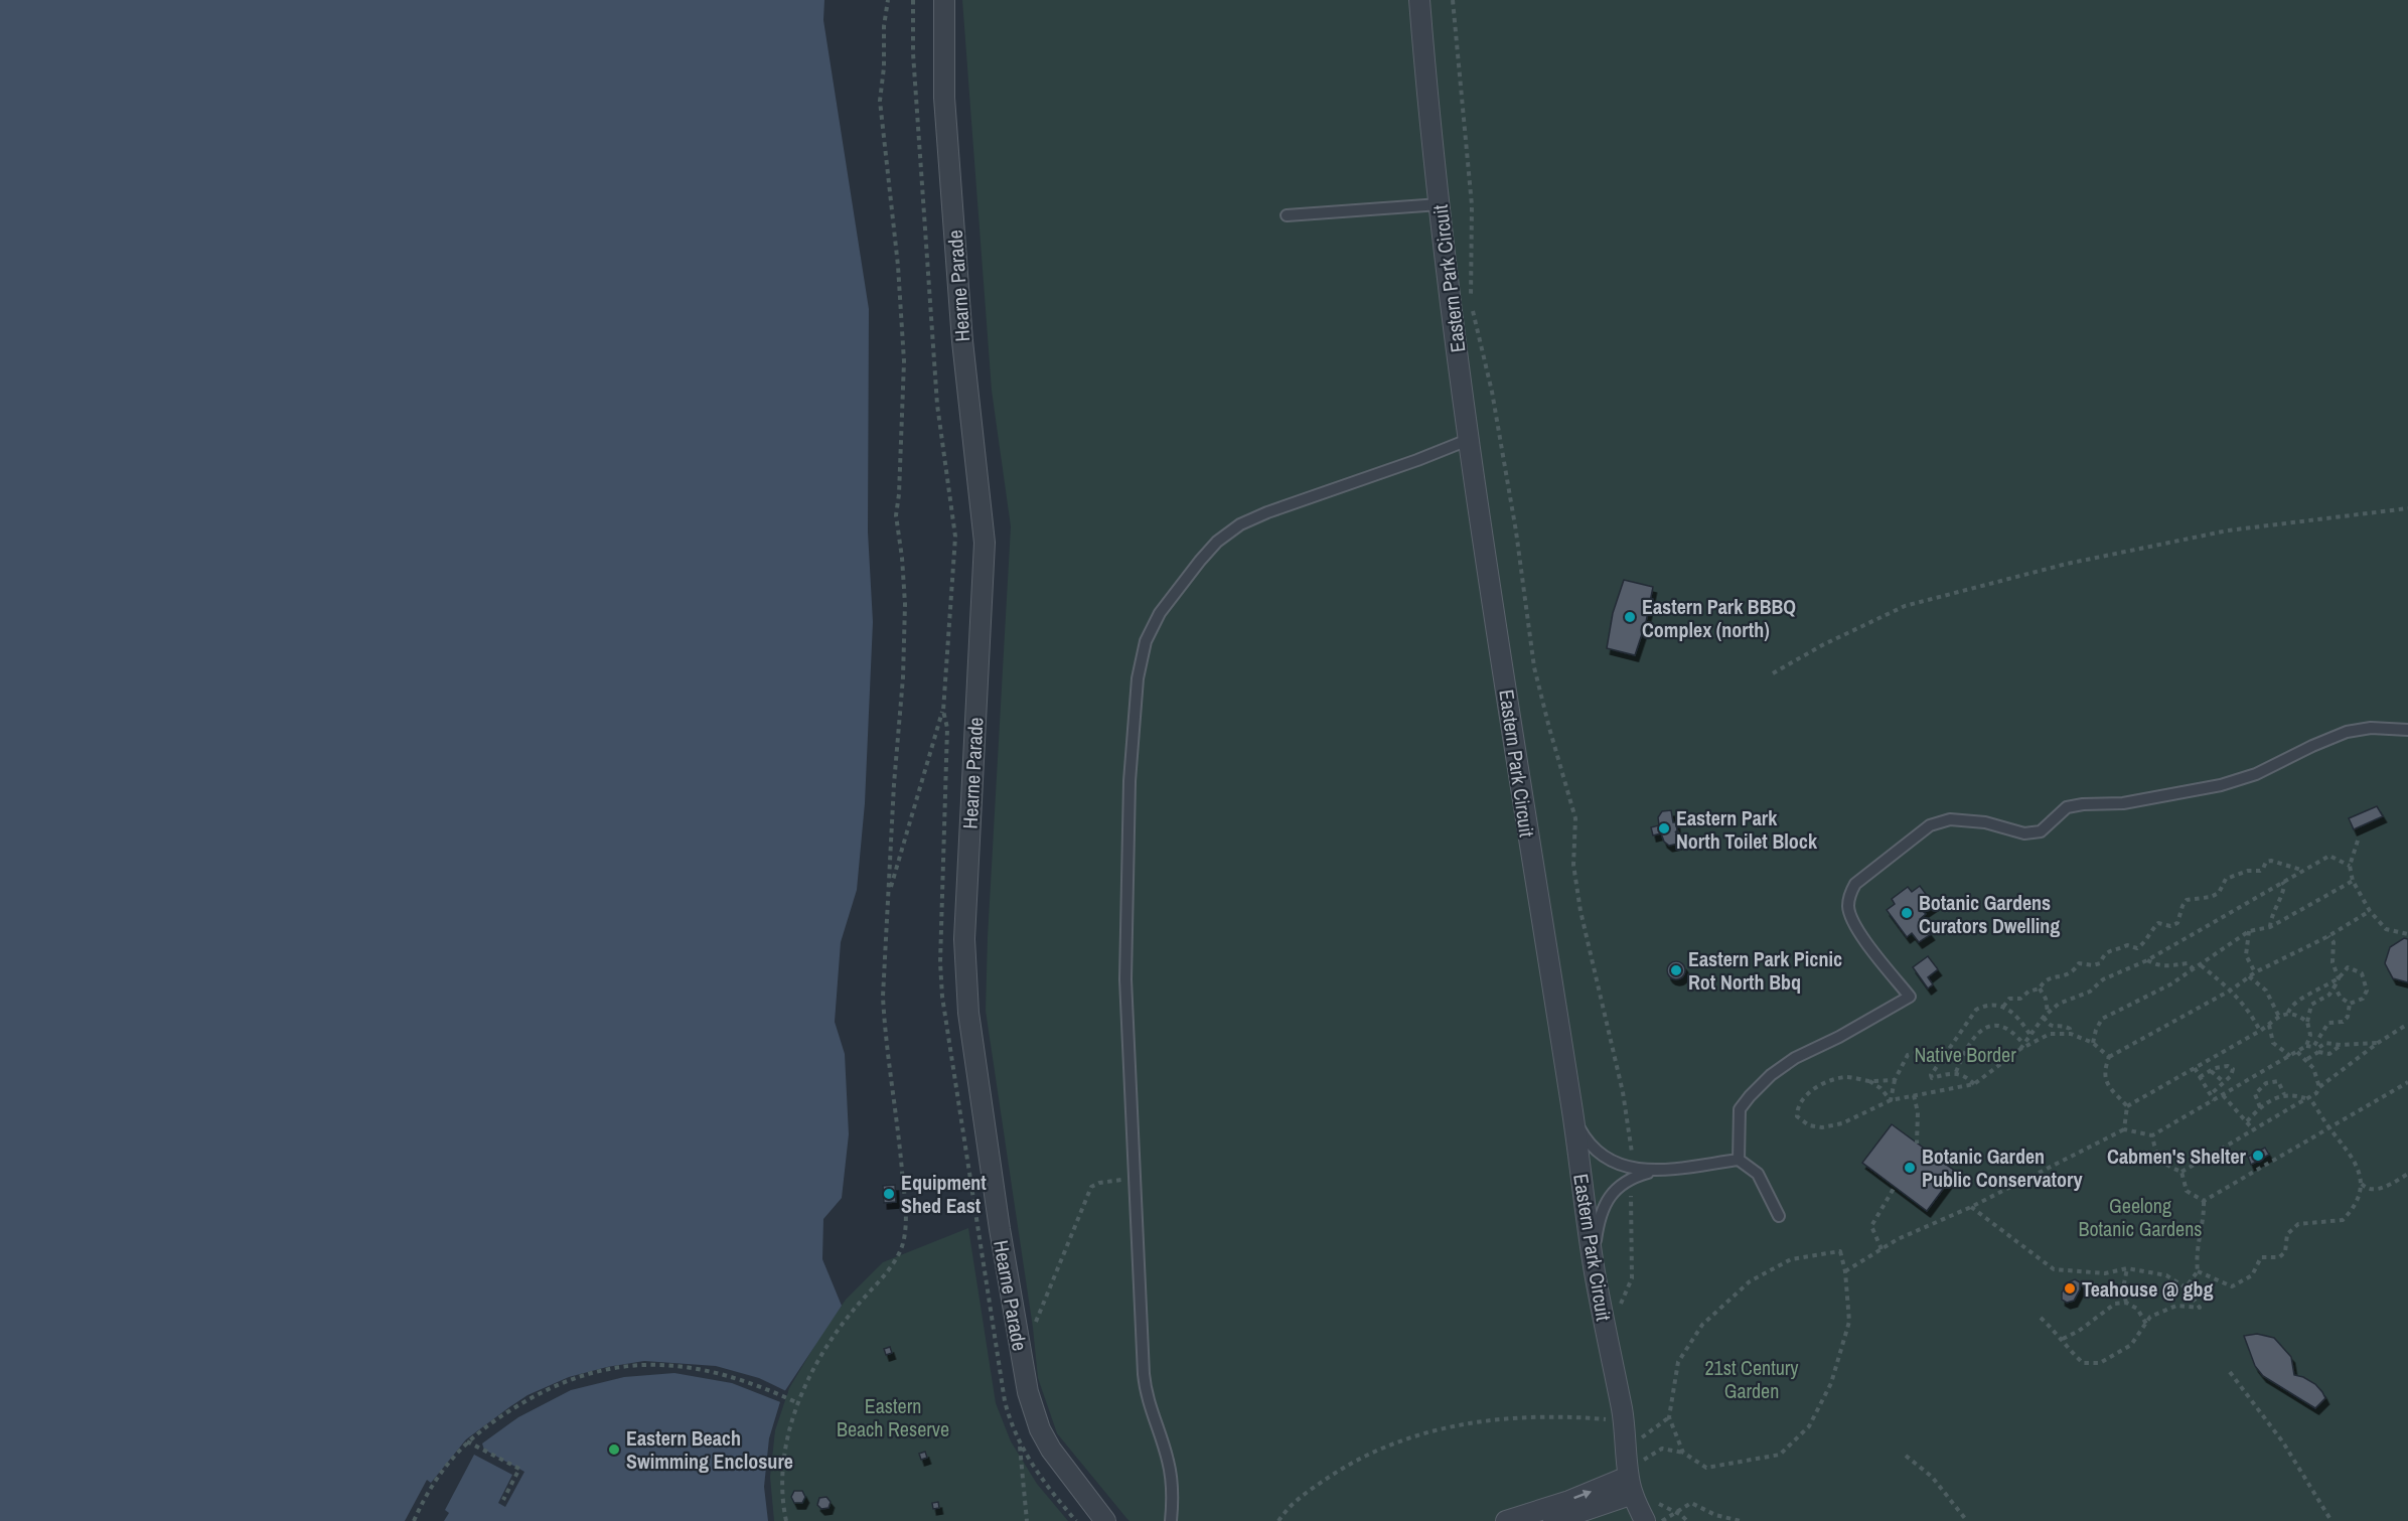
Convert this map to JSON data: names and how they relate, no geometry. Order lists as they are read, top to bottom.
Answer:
{
  "streets": {
    "street": ["Eastern Park Circuit", "Hearne Parade"]
  },
  "parks": [
    "Native Border",
    "Geelong Botanic Gardens",
    "21st Century Garden",
    "Eastern Beach Reserve"
  ],
  "places": [
    "Eastern Park BBBQ Complex (north)",
    "Eastern Park North Toilet Block",
    "Botanic Gardens Curators Dwelling",
    "Eastern Park Picnic Rot North Bbq",
    "Cabmen's Shelter",
    "Botanic Garden Public Conservatory",
    "Equipment Shed East",
    "Teahouse @ gbg",
    "Eastern Beach Swimming Enclosure"
  ]
}
